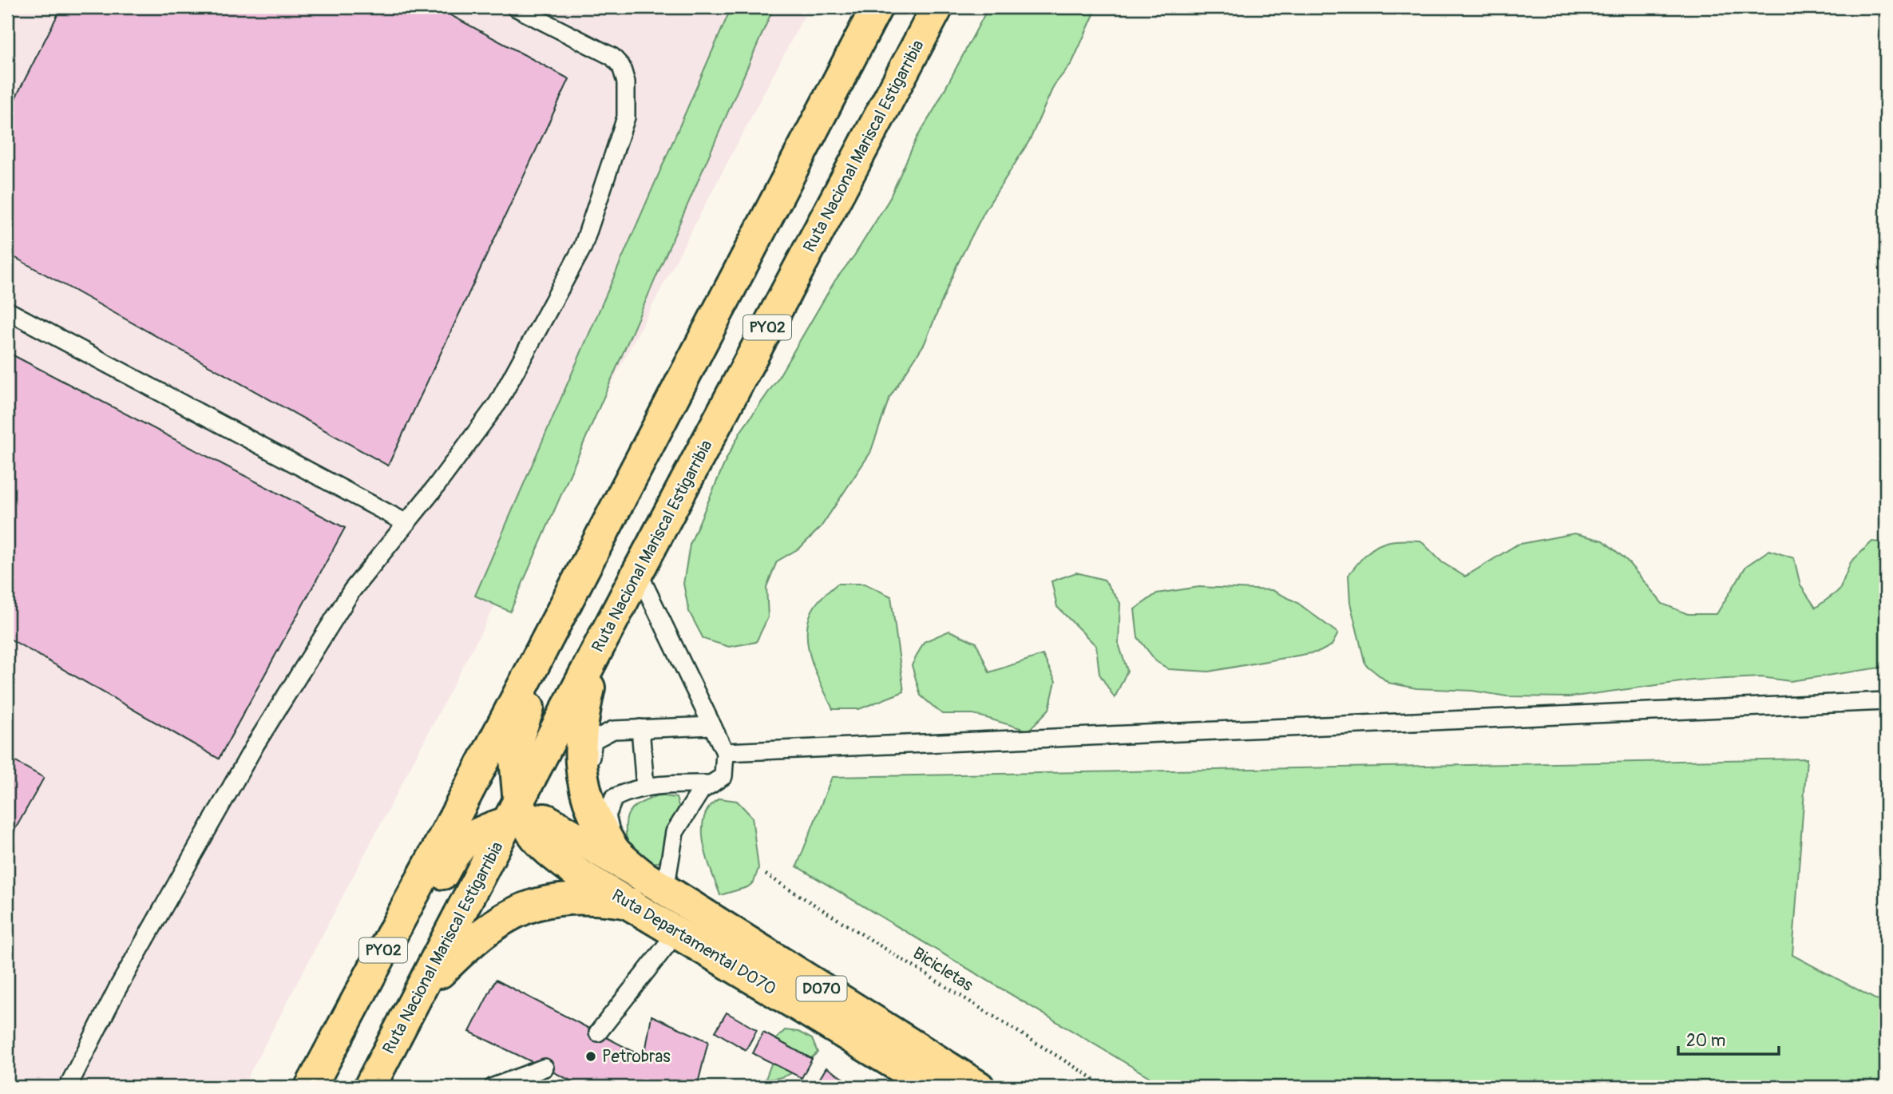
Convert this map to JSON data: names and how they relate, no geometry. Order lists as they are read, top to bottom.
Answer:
{
  "streets": {
    "main road": [
      "Ruta Nacional Mariscal Estigarribia",
      "PY02",
      "Ruta Departamental D070",
      "D070"
    ],
    "path": ["Bicicletas"]
  },
  "crossings": [
    ["Ruta Nacional Mariscal Estigarribia", "Ruta Departamental D070"]
  ],
  "places": ["Petrobras"],
  "scale_bar": "20 m"
}
